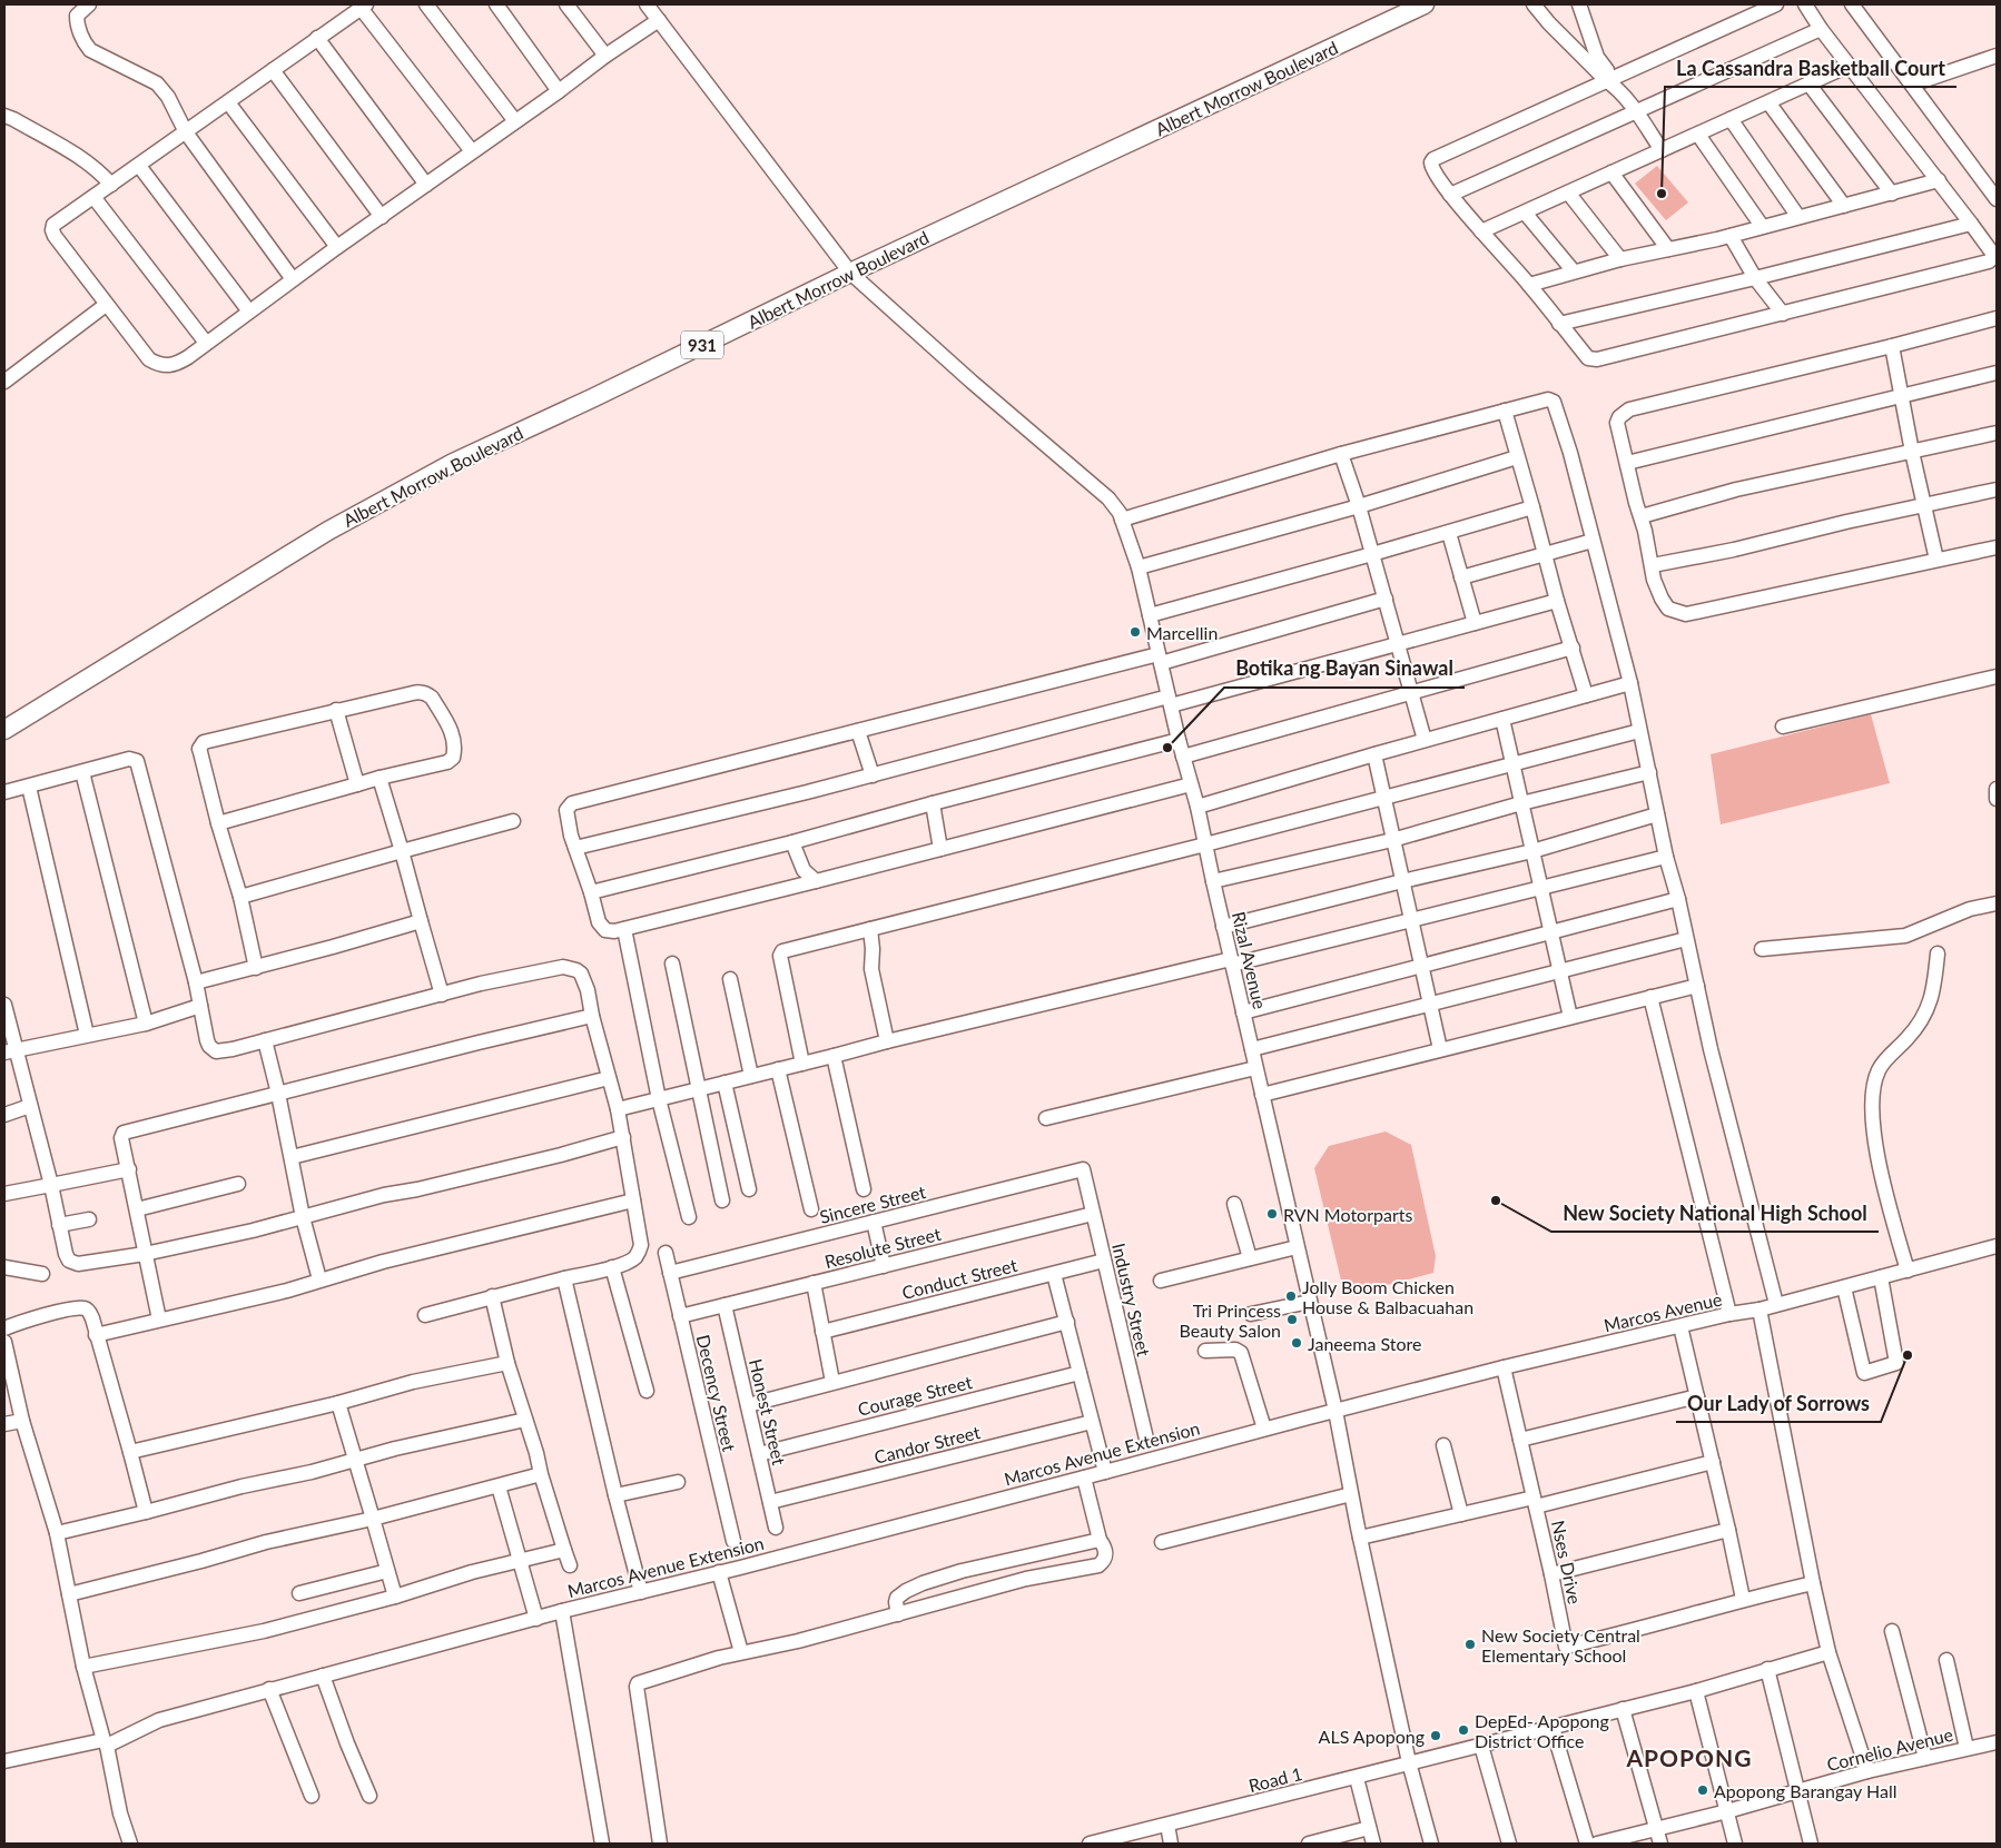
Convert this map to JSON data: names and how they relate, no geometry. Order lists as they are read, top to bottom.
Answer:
{
  "streets": {
    "main road": ["Albert Morrow Boulevard", "931"],
    "street": [
      "Rizal Avenue",
      "Sincere Street",
      "Resolute Street",
      "Conduct Street",
      "Industry Street",
      "Marcos Avenue",
      "Decency Street",
      "Courage Street",
      "Honest Street",
      "Candor Street",
      "Marcos Avenue Extension",
      "Nses Drive",
      "Cornelio Avenue",
      "Road 1"
    ]
  },
  "crossings": [
    ["Albert Morrow Boulevard", "Rizal Avenue"],
    ["Rizal Avenue", "Marcos Avenue"],
    ["Rizal Avenue", "Marcos Avenue Extension"],
    ["Rizal Avenue", "Road 1"],
    ["Sincere Street", "Industry Street"],
    ["Sincere Street", "Decency Street"],
    ["Resolute Street", "Industry Street"],
    ["Resolute Street", "Decency Street"],
    ["Resolute Street", "Honest Street"],
    ["Conduct Street", "Industry Street"],
    ["Marcos Avenue", "Marcos Avenue Extension"],
    ["Marcos Avenue", "Nses Drive"],
    ["Courage Street", "Honest Street"],
    ["Honest Street", "Candor Street"]
  ],
  "districts": ["APOPONG"],
  "places": [
    "La Cassandra Basketball Court",
    "Marcellin",
    "Botika ng Bayan Sinawal",
    "New Society National High School",
    "RVN Motorparts",
    "Jolly Boom Chicken House & Balbacuahan",
    "Tri Princess Beauty Salon",
    "Janeema Store",
    "Our Lady of Sorrows",
    "New Society Central Elementary School",
    "DepEd- Apopong District Office",
    "ALS Apopong",
    "Apopong Barangay Hall"
  ]
}
